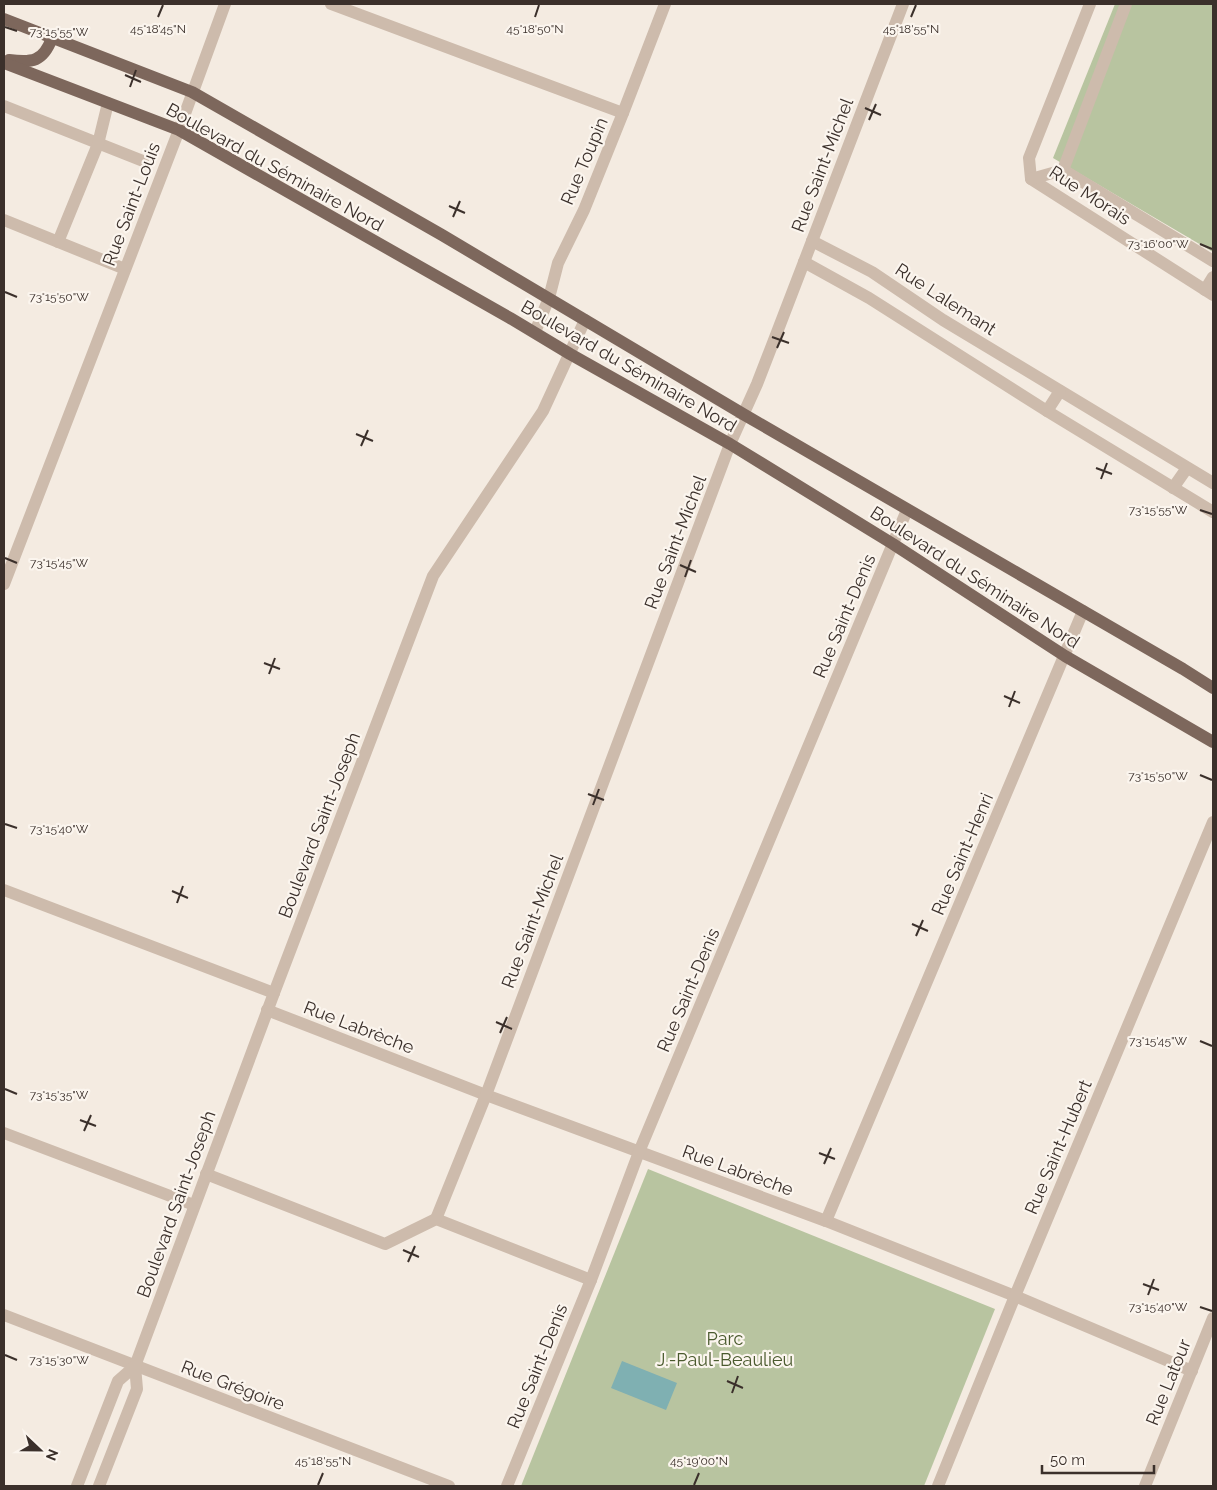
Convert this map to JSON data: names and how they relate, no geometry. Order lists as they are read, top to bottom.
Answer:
{
  "streets": {
    "main road": ["Boulevard du Séminaire Nord"],
    "street": [
      "Rue Toupin",
      "Rue Saint-Michel",
      "Rue Morais",
      "Rue Saint-Louis",
      "Rue Lalemant",
      "Rue Saint-Denis",
      "Boulevard Saint-Joseph",
      "Rue Saint-Henri",
      "Rue Labrèche",
      "Rue Saint-Hubert",
      "Rue Latour",
      "Rue Grégoire"
    ]
  },
  "crossings": [
    ["Rue Toupin", "Boulevard du Séminaire Nord"],
    ["Rue Saint-Michel", "Boulevard du Séminaire Nord"],
    ["Rue Saint-Michel", "Rue Lalemant"],
    ["Rue Saint-Michel", "Rue Labrèche"],
    ["Boulevard du Séminaire Nord", "Rue Saint-Louis"],
    ["Boulevard du Séminaire Nord", "Rue Saint-Denis"],
    ["Boulevard du Séminaire Nord", "Boulevard Saint-Joseph"],
    ["Boulevard du Séminaire Nord", "Rue Saint-Henri"],
    ["Rue Saint-Denis", "Rue Labrèche"],
    ["Boulevard Saint-Joseph", "Rue Labrèche"],
    ["Boulevard Saint-Joseph", "Rue Grégoire"],
    ["Rue Saint-Henri", "Rue Labrèche"],
    ["Rue Labrèche", "Rue Saint-Hubert"],
    ["Rue Labrèche", "Rue Latour"]
  ],
  "parks": ["Parc J.-Paul-Beaulieu"],
  "scale_bar": "50 m",
  "north": "right",
  "coordinates": [
    "45°18'45\"N",
    "45°18'50\"N",
    "45°18'55\"N",
    "73°15'55\"W",
    "73°16'00\"W",
    "73°15'50\"W",
    "73°15'45\"W",
    "73°15'40\"W",
    "73°15'35\"W",
    "73°15'30\"W",
    "45°19'00\"N"
  ]
}
